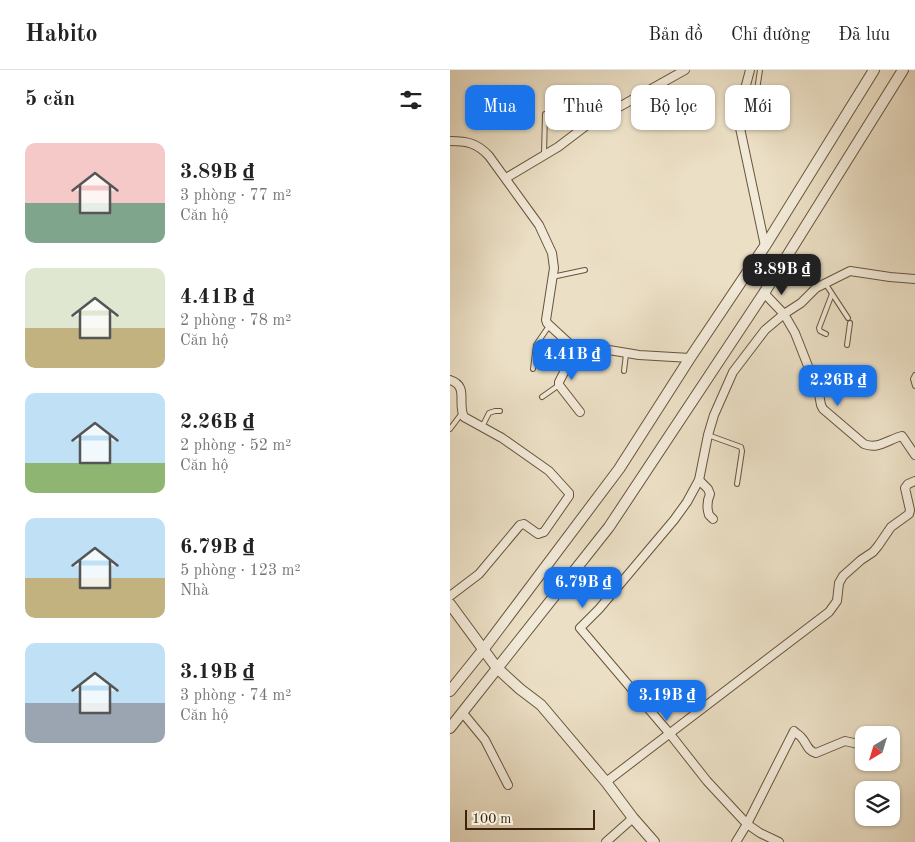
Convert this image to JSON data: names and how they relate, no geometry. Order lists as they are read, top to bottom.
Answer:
{
  "scale_bar": "100 m",
  "north": "bottom left",
  "page": {
    "header": "Habito",
    "nav": ["Bản đồ", "Chỉ đường", "Đã lưu"],
    "heading": "5 căn",
    "chip": [
      "Mua",
      "Thuê",
      "Bộ lọc",
      "Mới"
    ],
    "list": [
      {
        "name": "3.89B ₫",
        "note": "3 phòng · 77 m² · Căn hộ"
      },
      {
        "name": "4.41B ₫",
        "note": "2 phòng · 78 m² · Căn hộ"
      },
      {
        "name": "2.26B ₫",
        "note": "2 phòng · 52 m² · Căn hộ"
      },
      {
        "name": "6.79B ₫",
        "note": "5 phòng · 123 m² · Nhà"
      },
      {
        "name": "3.19B ₫",
        "note": "3 phòng · 74 m² · Căn hộ"
      }
    ],
    "price": [
      "3.89B ₫",
      "4.41B ₫",
      "2.26B ₫",
      "6.79B ₫",
      "3.19B ₫"
    ],
    "scale": "100 m"
  }
}
